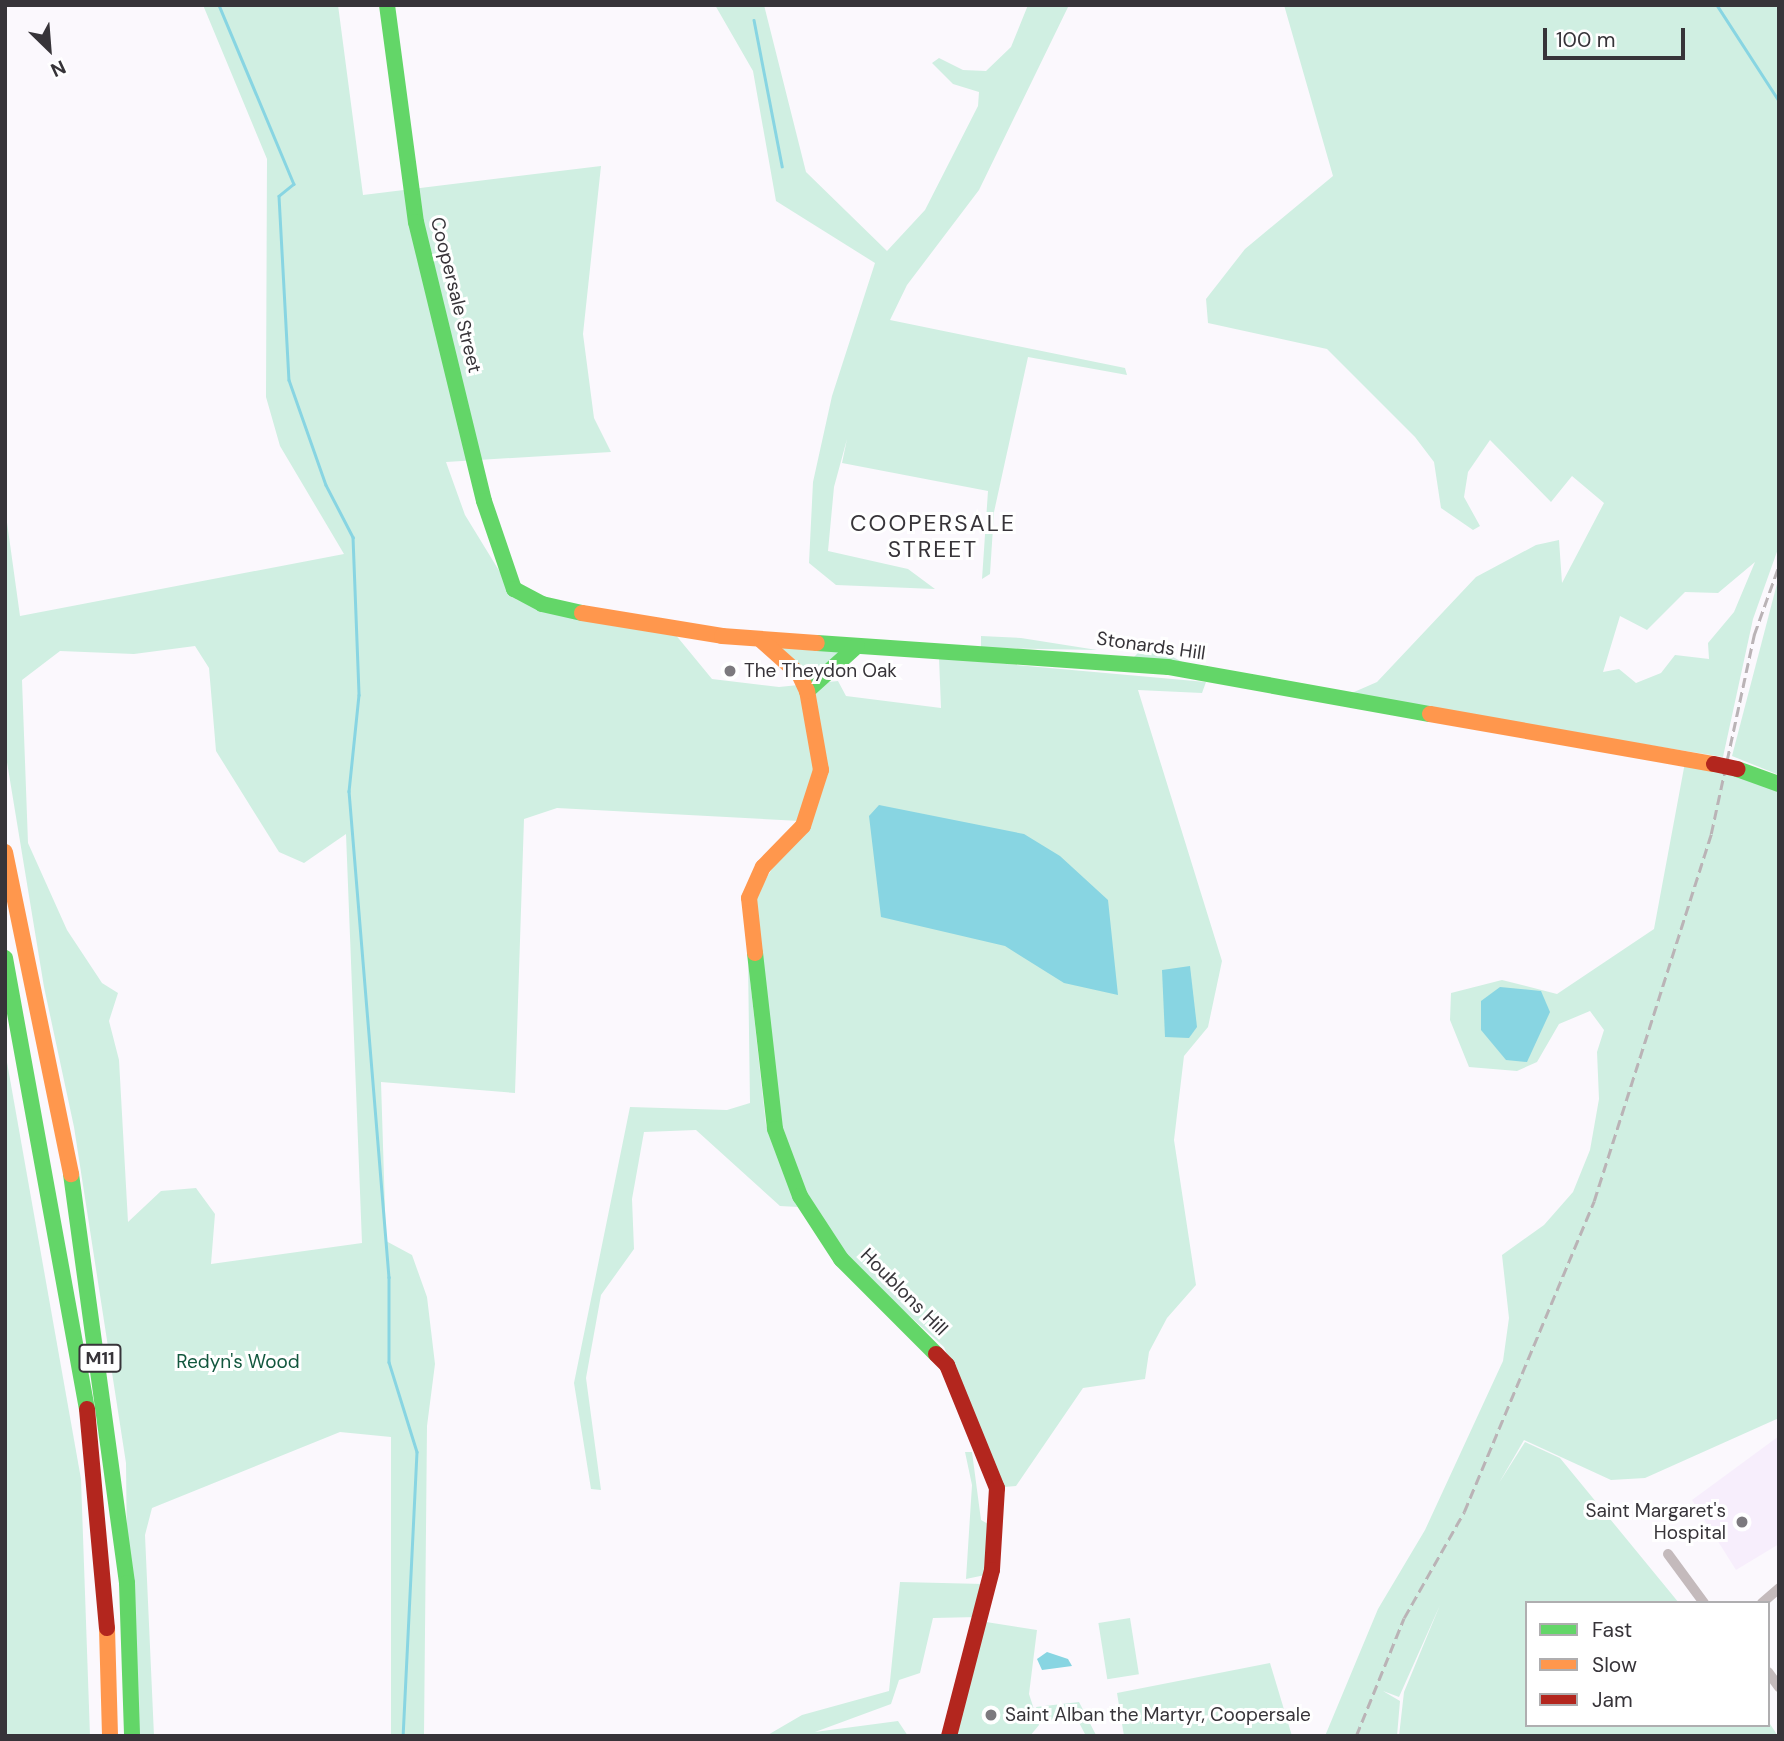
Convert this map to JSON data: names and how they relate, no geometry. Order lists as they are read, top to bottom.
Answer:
{
  "streets": {
    "main road": [
      "Coopersale Street",
      "Stonards Hill",
      "Houblons Hill",
      "M11"
    ]
  },
  "crossings": [
    ["Coopersale Street", "Stonards Hill"],
    ["Stonards Hill", "Houblons Hill"]
  ],
  "districts": ["COOPERSALE STREET"],
  "parks": ["Redyn's Wood"],
  "places": ["The Theydon Oak", "Saint Margaret's Hospital", "Saint Alban the Martyr, Coopersale"],
  "legend": ["Fast", "Slow", "Jam"],
  "scale_bar": "100 m",
  "north": "bottom right"
}
